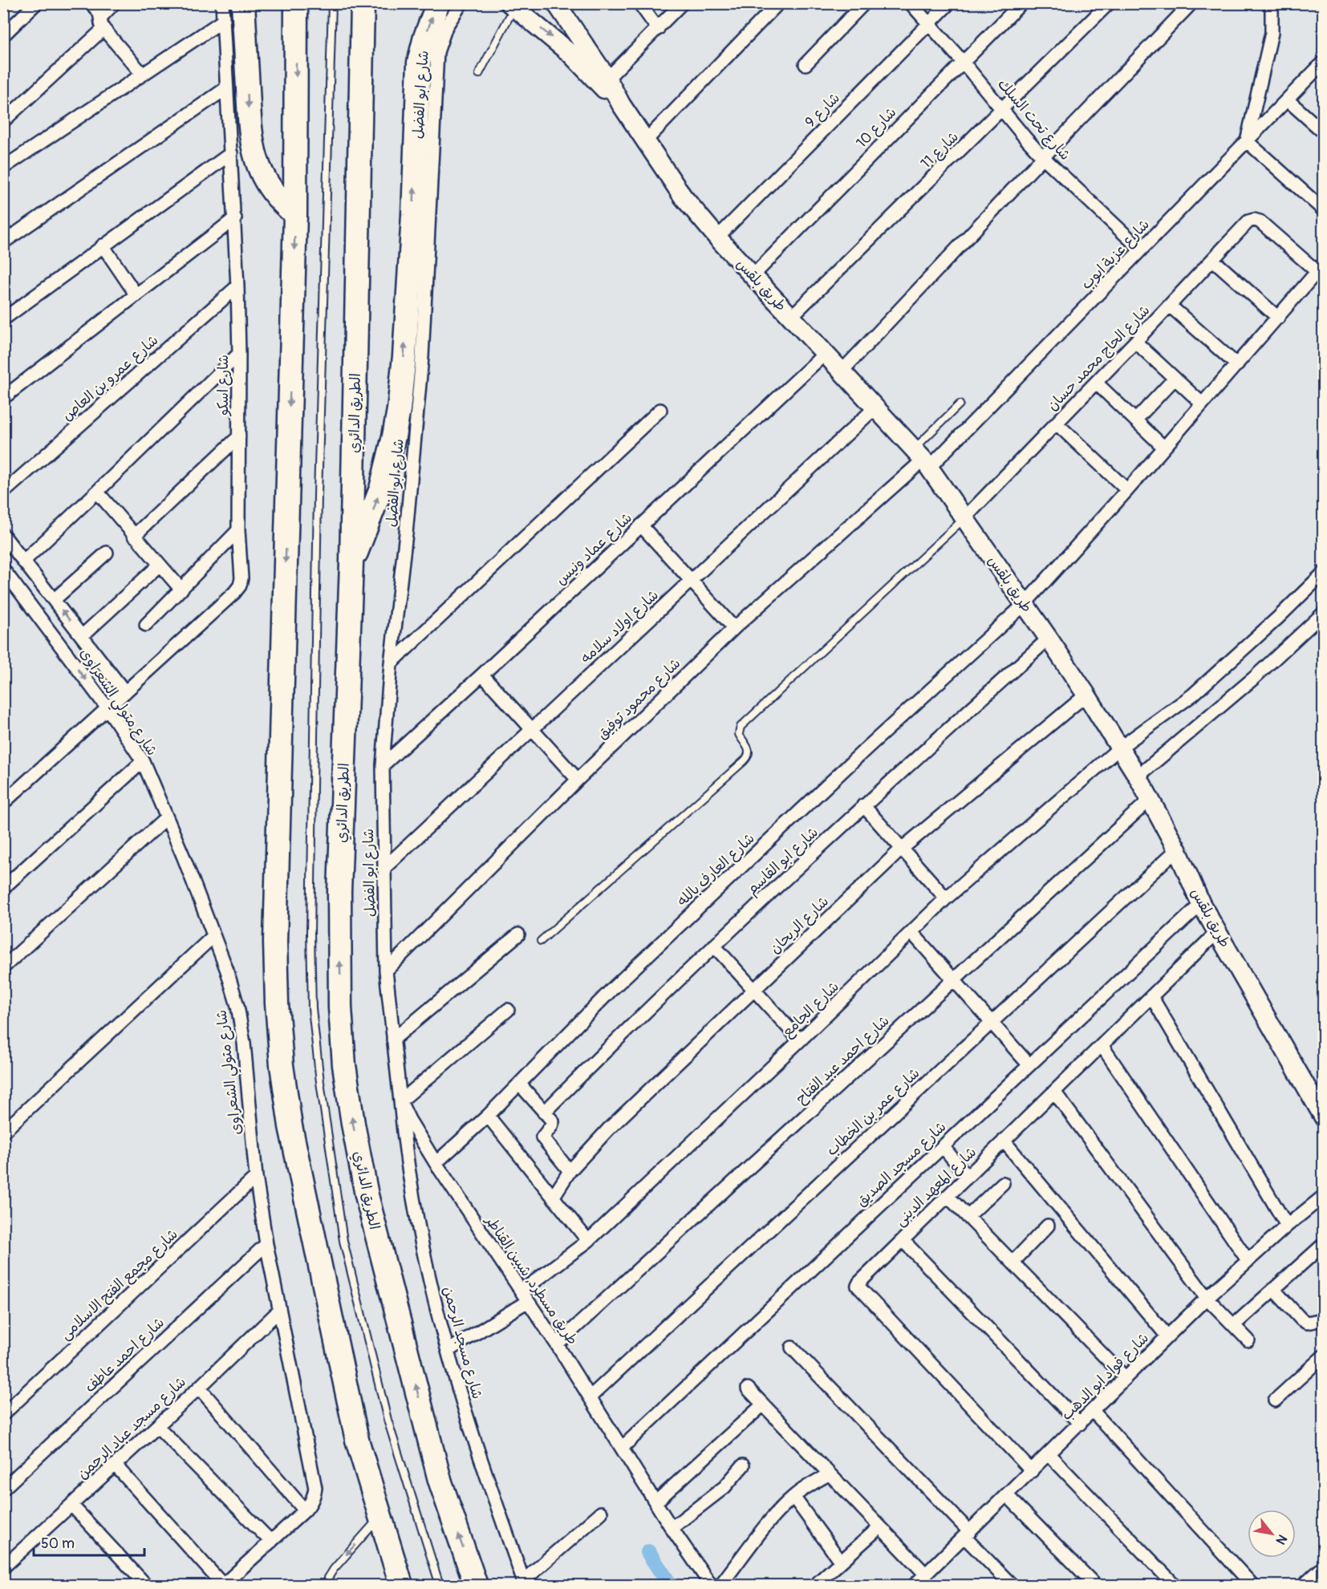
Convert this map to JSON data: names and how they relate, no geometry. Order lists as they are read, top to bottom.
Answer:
{
  "streets": {
    "highway": ["الطريق الدائري"],
    "main road": ["طريق بلقس"],
    "street": [
      "شارع ابو الفضل",
      "شارع 9",
      "شارع تحت السلك",
      "شارع 10",
      "شارع 11",
      "شارع عزبة ايوب",
      "شارع الحاج محمد حسان",
      "شارع عمرو بن العاص",
      "شارع اسكو",
      "شارع عماد ونيس",
      "شارع اولاد سلامه",
      "شارع محمود توفيق",
      "شارع متولي الشعراوى",
      "شارع ابو القاسم",
      "شارع العارف بالله",
      "شارع الريحان",
      "شارع الجامع",
      "شارع احمد عبد الفتاح",
      "شارع عمر بن الخطاب",
      "شارع مسجد الصديق",
      "شارع المعهد الدينى",
      "طريق مسطرد, شبين القناطر",
      "شارع مجمع الفتح الاسلامى",
      "شارع مسجد الرحمن",
      "شارع احمد عاطف",
      "شارع فواد ابو الدهب",
      "شارع مسجد عباد الرحمن"
    ]
  },
  "crossings": [
    ["شارع ابو الفضل", "شارع عماد ونيس"],
    ["شارع ابو الفضل", "شارع اولاد سلامه"],
    ["شارع ابو الفضل", "شارع محمود توفيق"],
    ["شارع ابو الفضل", "طريق مسطرد, شبين القناطر"],
    ["شارع 9", "شارع تحت السلك"],
    ["شارع 9", "طريق بلقس"],
    ["شارع تحت السلك", "شارع 10"],
    ["شارع تحت السلك", "شارع 11"],
    ["شارع تحت السلك", "شارع عزبة ايوب"],
    ["شارع 10", "طريق بلقس"],
    ["شارع 11", "طريق بلقس"],
    ["شارع عزبة ايوب", "طريق بلقس"],
    ["شارع عزبة ايوب", "شارع محمود توفيق"],
    ["طريق بلقس", "شارع الحاج محمد حسان"],
    ["طريق بلقس", "شارع عماد ونيس"],
    ["طريق بلقس", "شارع اولاد سلامه"],
    ["طريق بلقس", "شارع محمود توفيق"],
    ["طريق بلقس", "شارع ابو القاسم"],
    ["طريق بلقس", "شارع العارف بالله"],
    ["طريق بلقس", "شارع الريحان"],
    ["طريق بلقس", "شارع الجامع"],
    ["طريق بلقس", "شارع احمد عبد الفتاح"],
    ["طريق بلقس", "شارع عمر بن الخطاب"],
    ["طريق بلقس", "شارع مسجد الصديق"],
    ["طريق بلقس", "شارع المعهد الدينى"],
    ["شارع الحاج محمد حسان", "شارع العارف بالله"],
    ["شارع عمرو بن العاص", "شارع اسكو"],
    ["شارع اسكو", "شارع متولي الشعراوى"],
    ["شارع محمود توفيق", "طريق مسطرد, شبين القناطر"],
    ["شارع متولي الشعراوى", "شارع مجمع الفتح الاسلامى"],
    ["شارع متولي الشعراوى", "شارع احمد عاطف"],
    ["شارع متولي الشعراوى", "شارع مسجد عباد الرحمن"],
    ["شارع العارف بالله", "طريق مسطرد, شبين القناطر"],
    ["شارع الجامع", "طريق مسطرد, شبين القناطر"],
    ["شارع الجامع", "شارع مسجد الرحمن"],
    ["شارع احمد عبد الفتاح", "طريق مسطرد, شبين القناطر"],
    ["شارع عمر بن الخطاب", "طريق مسطرد, شبين القناطر"],
    ["شارع مسجد الصديق", "طريق مسطرد, شبين القناطر"],
    ["شارع المعهد الدينى", "شارع فواد ابو الدهب"],
    ["طريق مسطرد, شبين القناطر", "شارع مسجد الرحمن"]
  ],
  "scale_bar": "50 m",
  "north": "bottom right"
}
